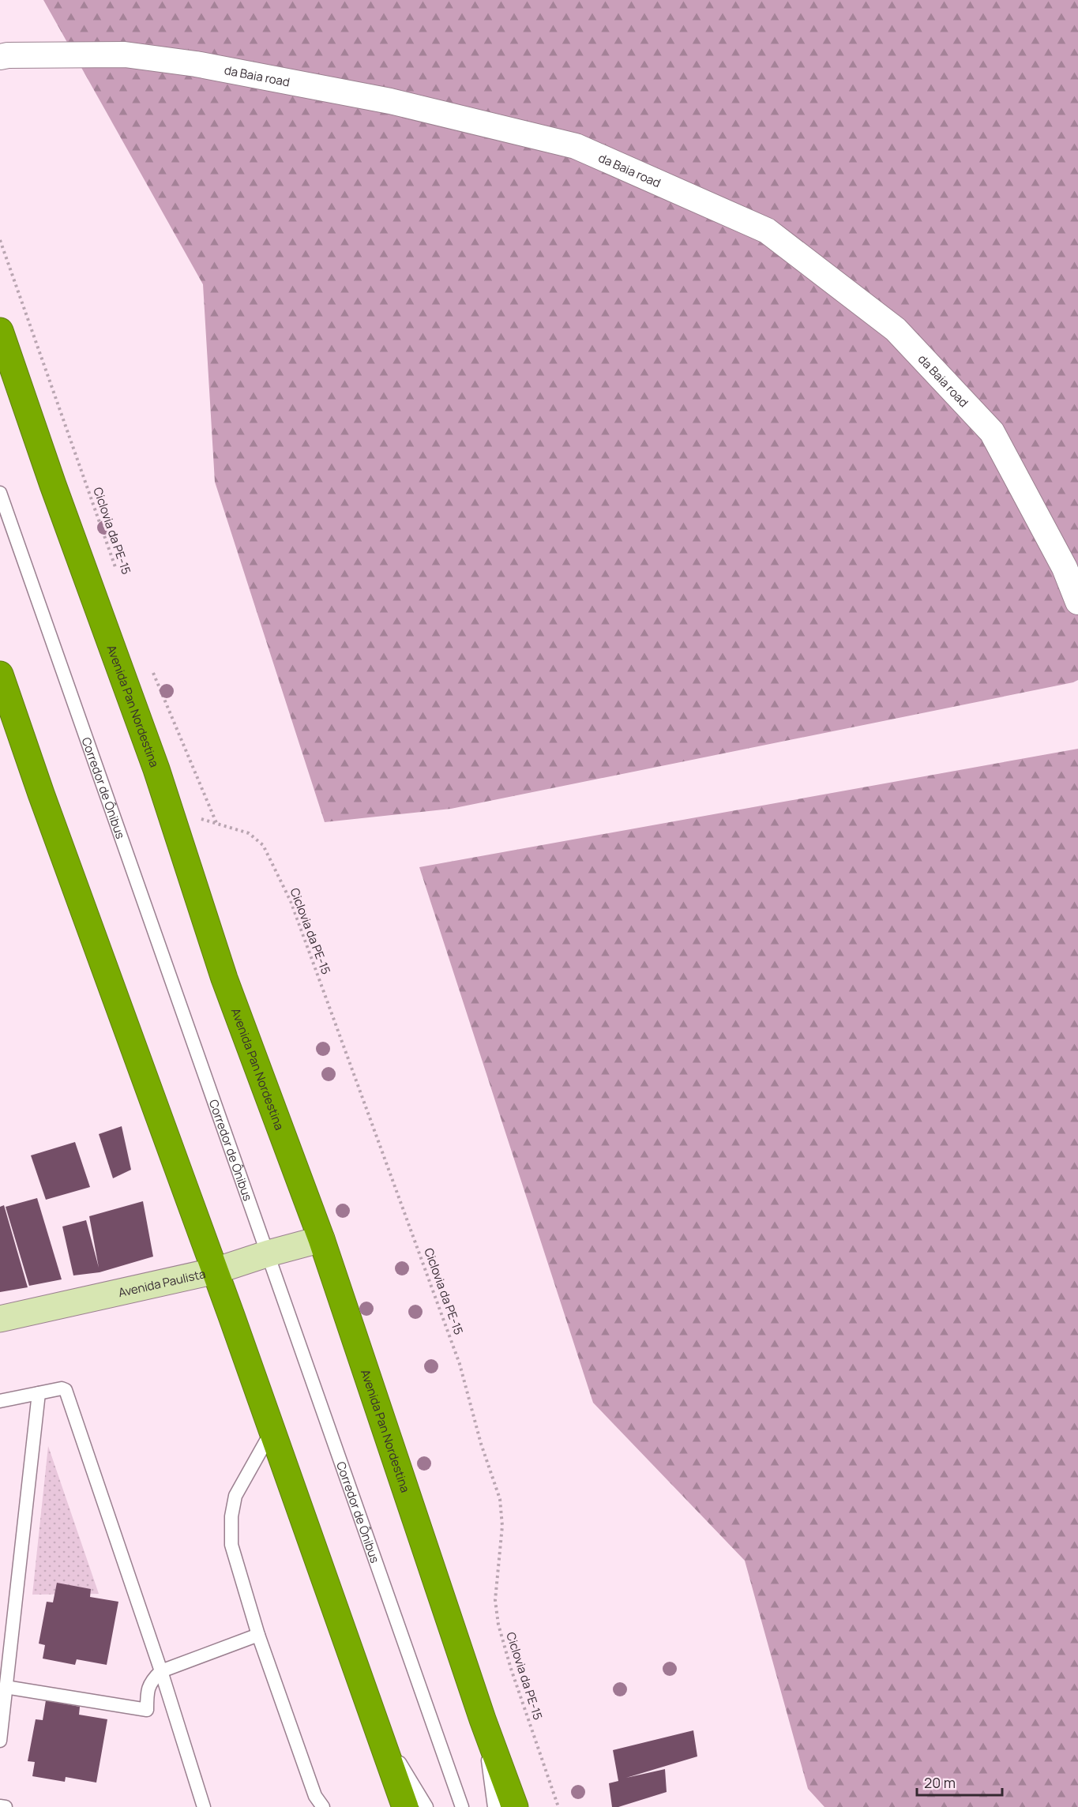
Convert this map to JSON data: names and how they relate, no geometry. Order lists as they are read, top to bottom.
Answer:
{
  "streets": {
    "highway": ["Avenida Pan Nordestina"],
    "main road": ["Avenida Paulista"],
    "street": ["da Baia road"],
    "lane": ["Corredor de Ônibus"],
    "path": ["Ciclovia da PE-15"]
  },
  "crossings": [
    ["Ciclovia da PE-15", "Avenida Pan Nordestina"],
    ["Avenida Pan Nordestina", "Avenida Paulista"],
    ["Corredor de Ônibus", "Avenida Paulista"]
  ],
  "scale_bar": "20 m"
}
